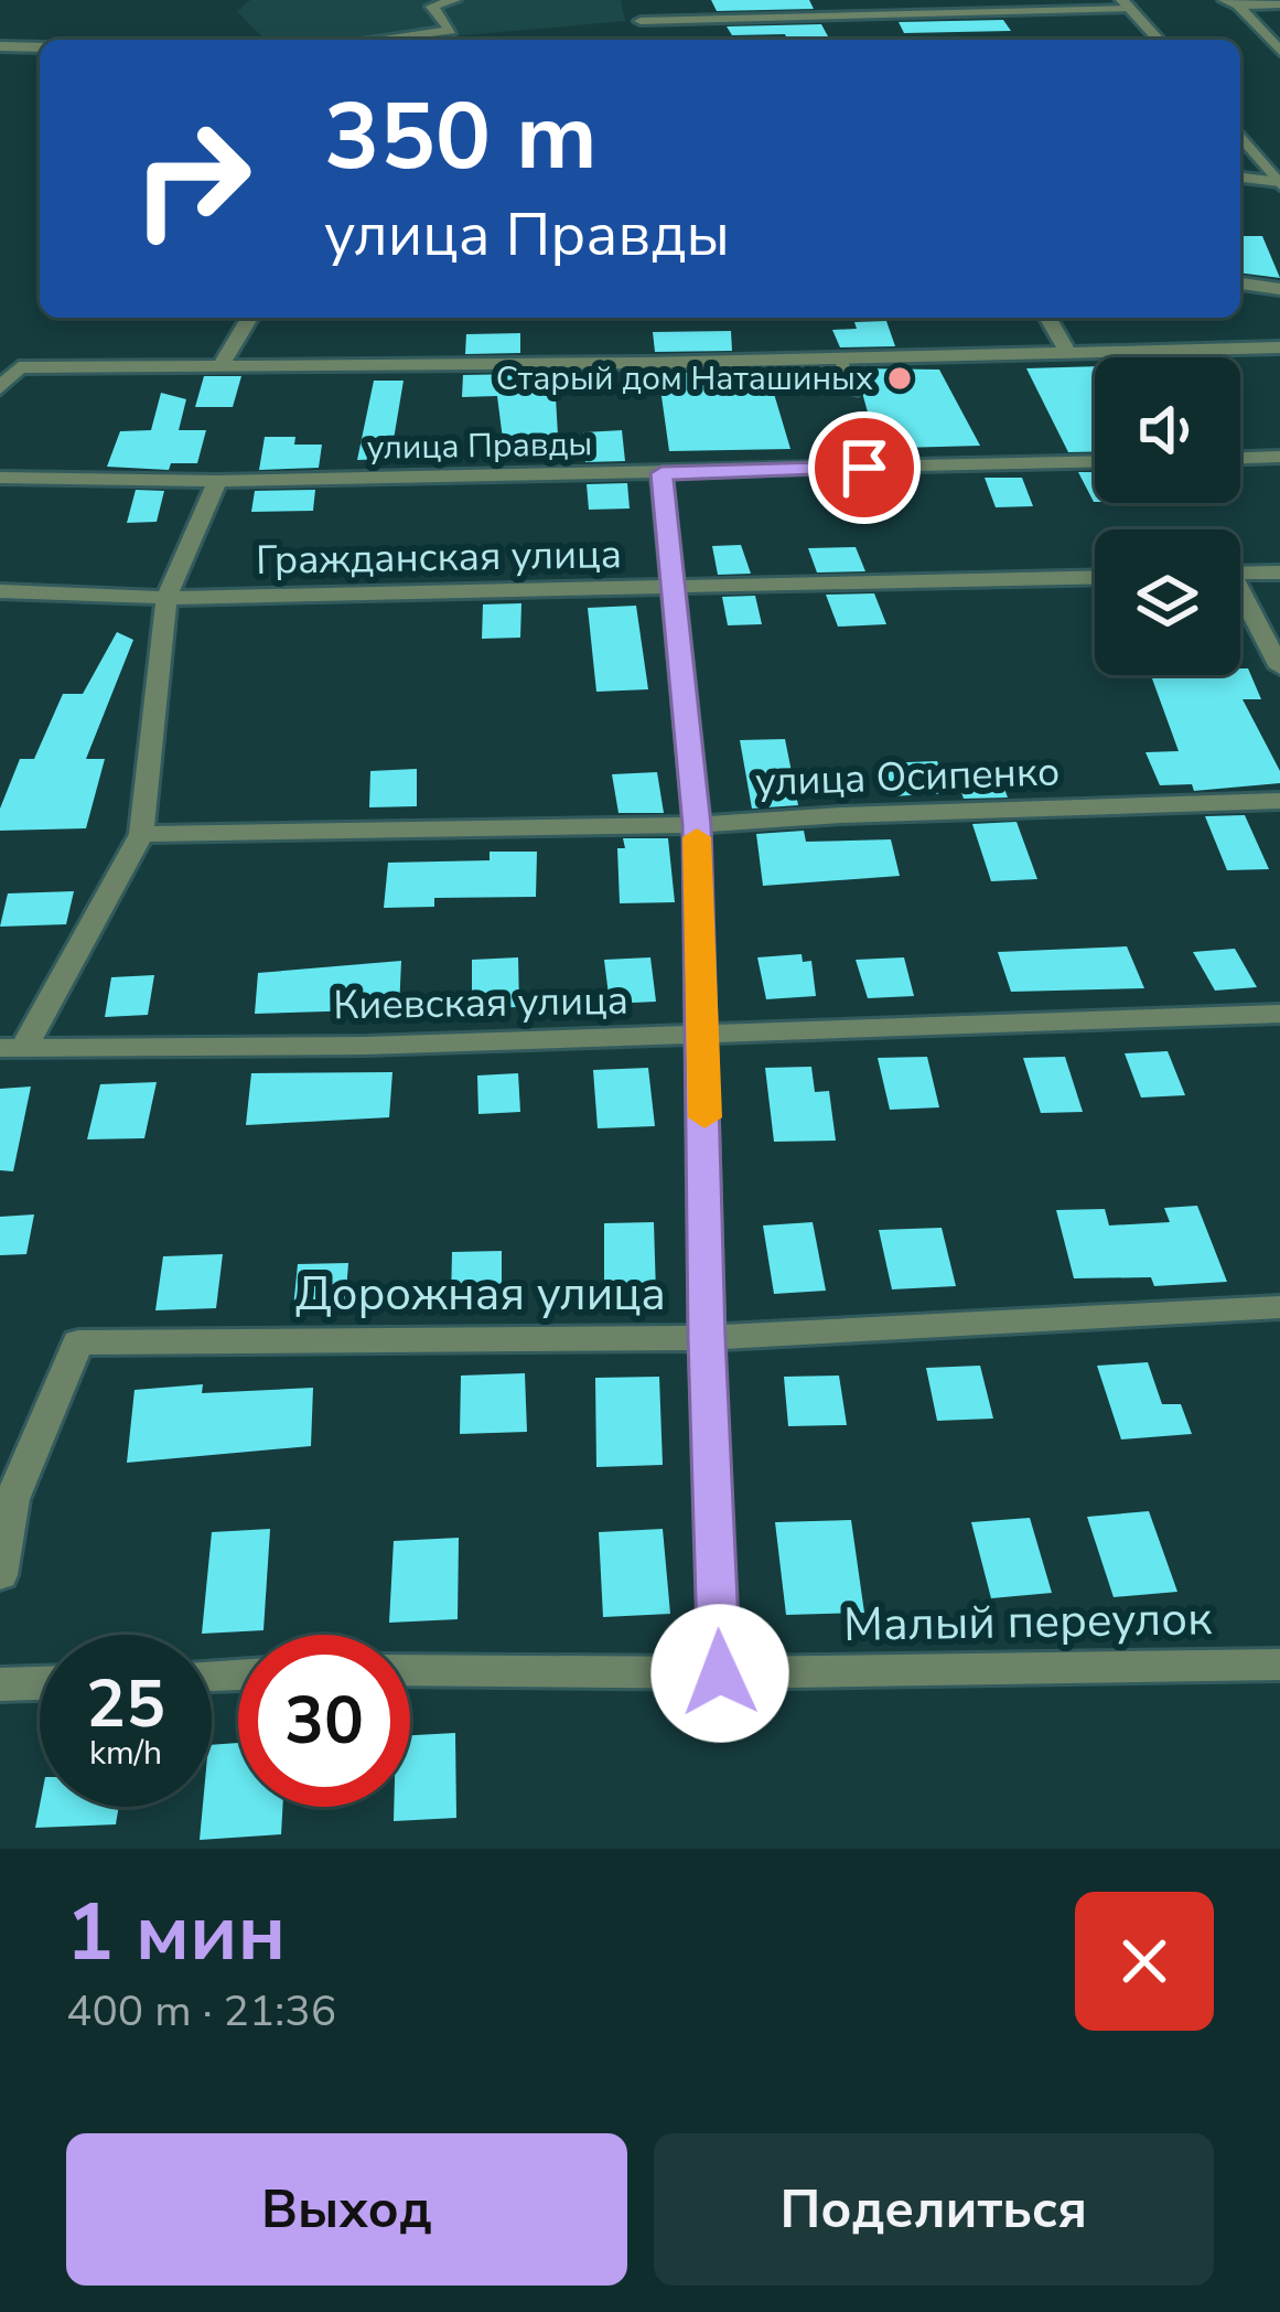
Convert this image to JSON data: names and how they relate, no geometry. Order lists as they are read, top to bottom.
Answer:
{
  "streets": {
    "street": [
      "улица Правды",
      "Гражданская улица",
      "улица Осипенко",
      "Киевская улица",
      "Дорожная улица",
      "Малый переулок"
    ]
  },
  "places": ["Старый дом Наташиных"],
  "page": {
    "turn": ["350 m", "улица Правды"],
    "speed": "25 km/h",
    "limit": "30",
    "heading": ["1 мин", "400 m · 21:36"],
    "buttons": ["Выход", "Поделиться"]
  }
}
